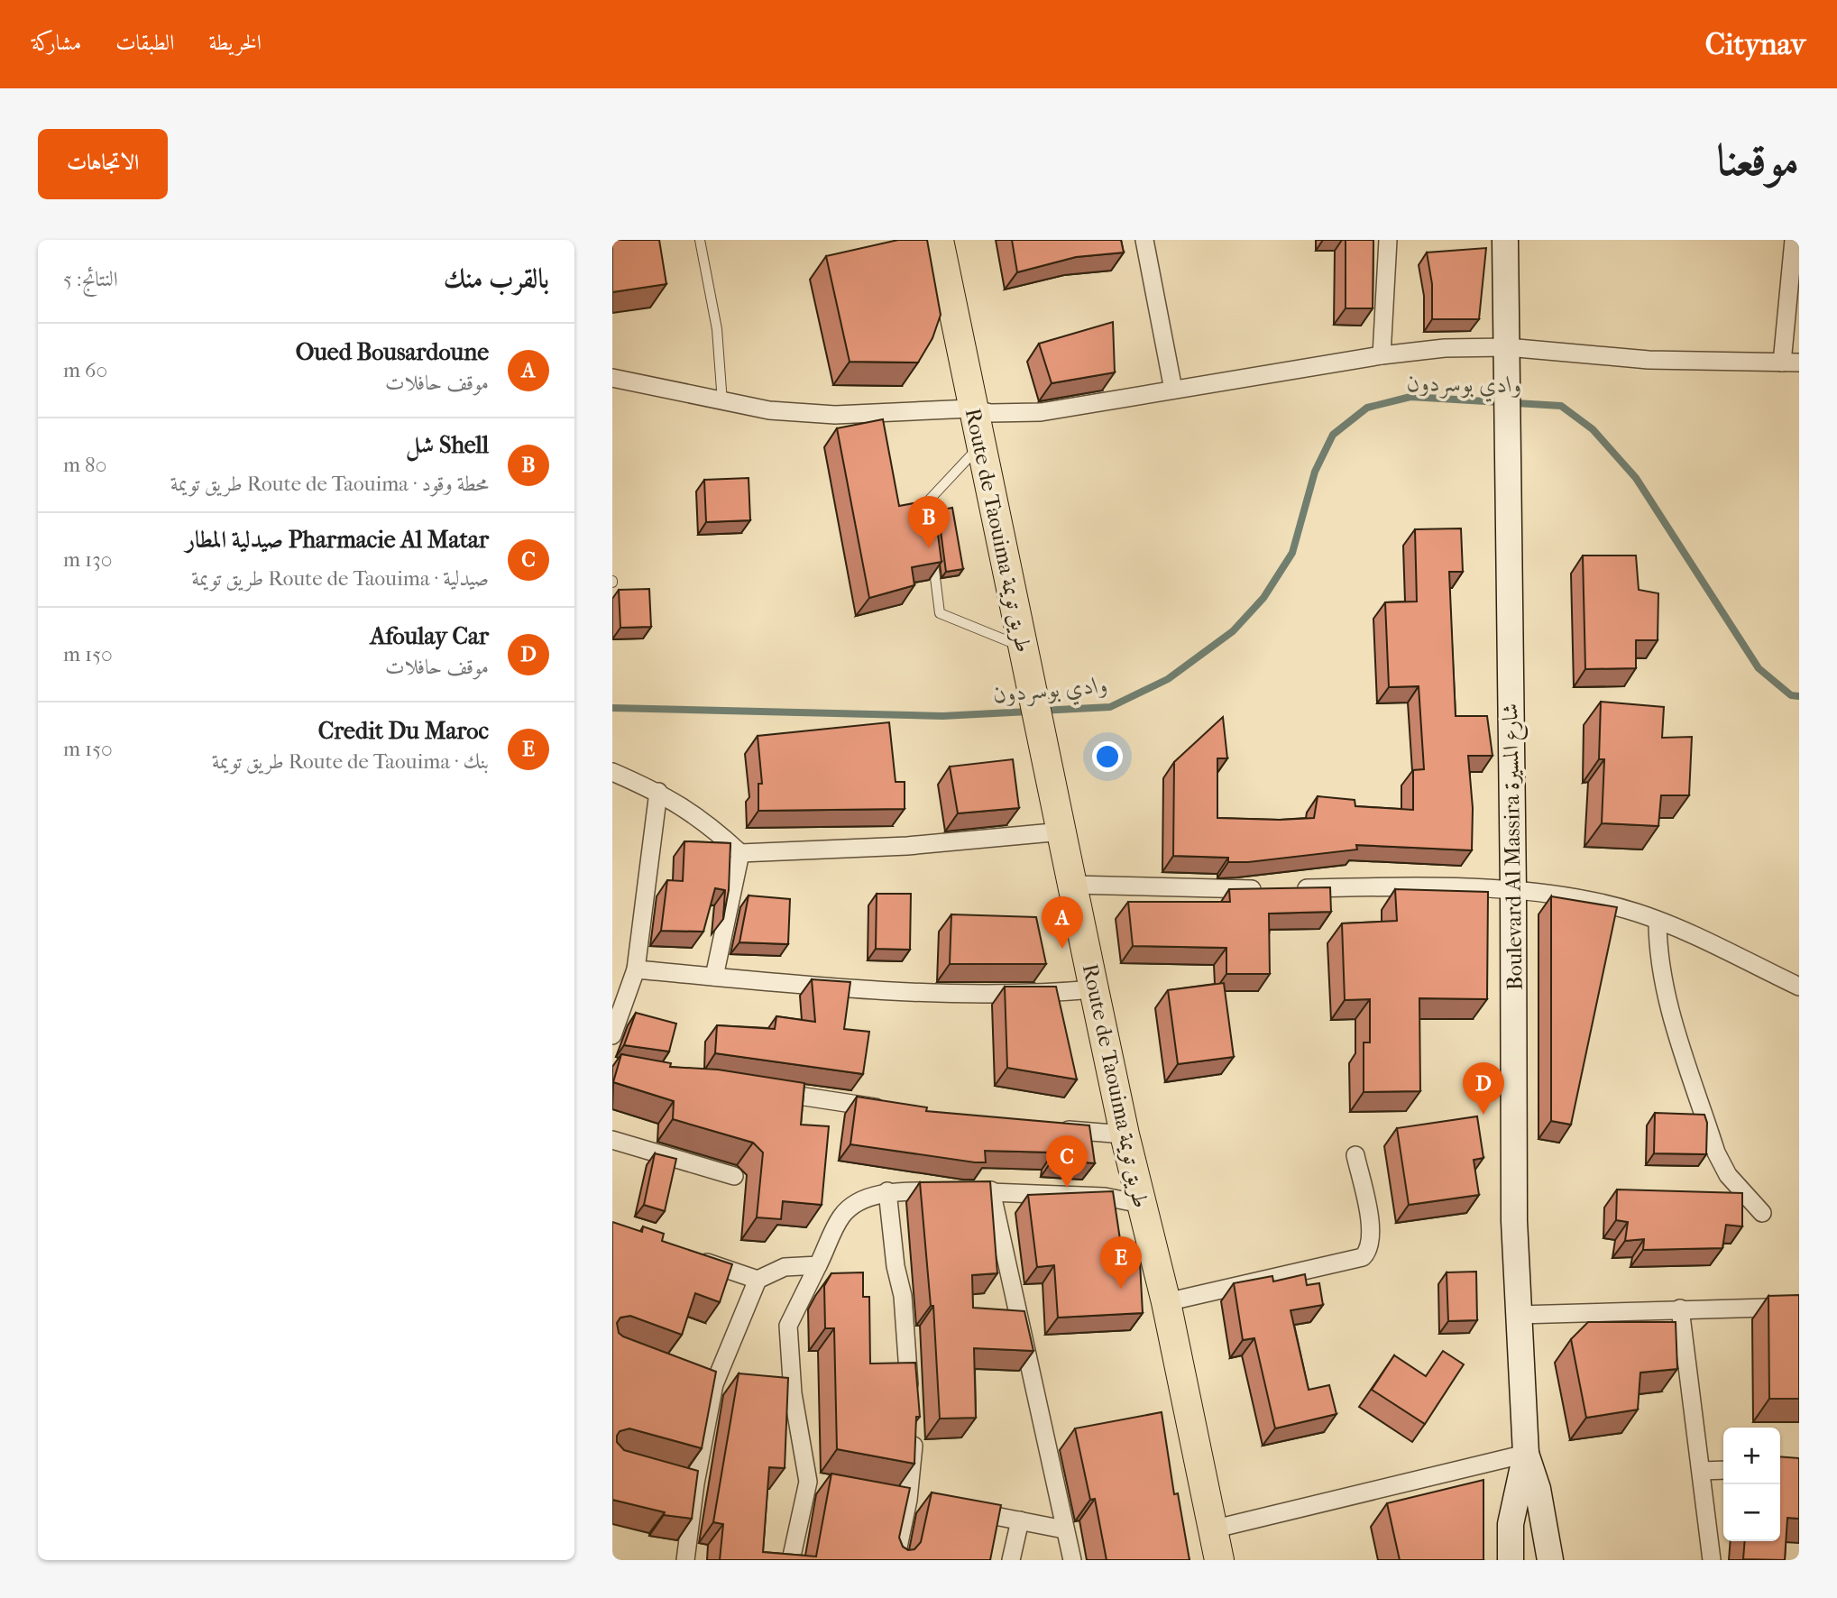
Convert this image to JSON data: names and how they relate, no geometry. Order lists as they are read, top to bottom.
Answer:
{
  "streets": {
    "main road": ["Route de Taouima طريق تويمة", "Boulevard Al Massira شارع المسيرة"]
  },
  "water": ["وادي بوسردون"],
  "page": {
    "header": "Citynav",
    "nav": ["الخريطة", "الطبقات", "مشاركة"],
    "title": "موقعنا",
    "buttons": "الاتجاهات",
    "heading": ["بالقرب منك", "النتائج: 5"],
    "list": [
      {
        "mark": "A",
        "name": "Oued Bousardoune",
        "note": "موقف حافلات",
        "value": "60 m"
      },
      {
        "mark": "B",
        "name": "Shell شل",
        "note": "محطة وقود · Route de Taouima طريق تويمة",
        "value": "80 m"
      },
      {
        "mark": "C",
        "name": "Pharmacie Al Matar صيدلية المطار",
        "note": "صيدلية · Route de Taouima طريق تويمة",
        "value": "130 m"
      },
      {
        "mark": "D",
        "name": "Afoulay Car",
        "note": "موقف حافلات",
        "value": "150 m"
      },
      {
        "mark": "E",
        "name": "Credit Du Maroc",
        "note": "بنك · Route de Taouima طريق تويمة",
        "value": "150 m"
      }
    ],
    "pins": [
      "B",
      "A",
      "D",
      "C",
      "E"
    ],
    "map_buttons": ["+", "−"]
  }
}
